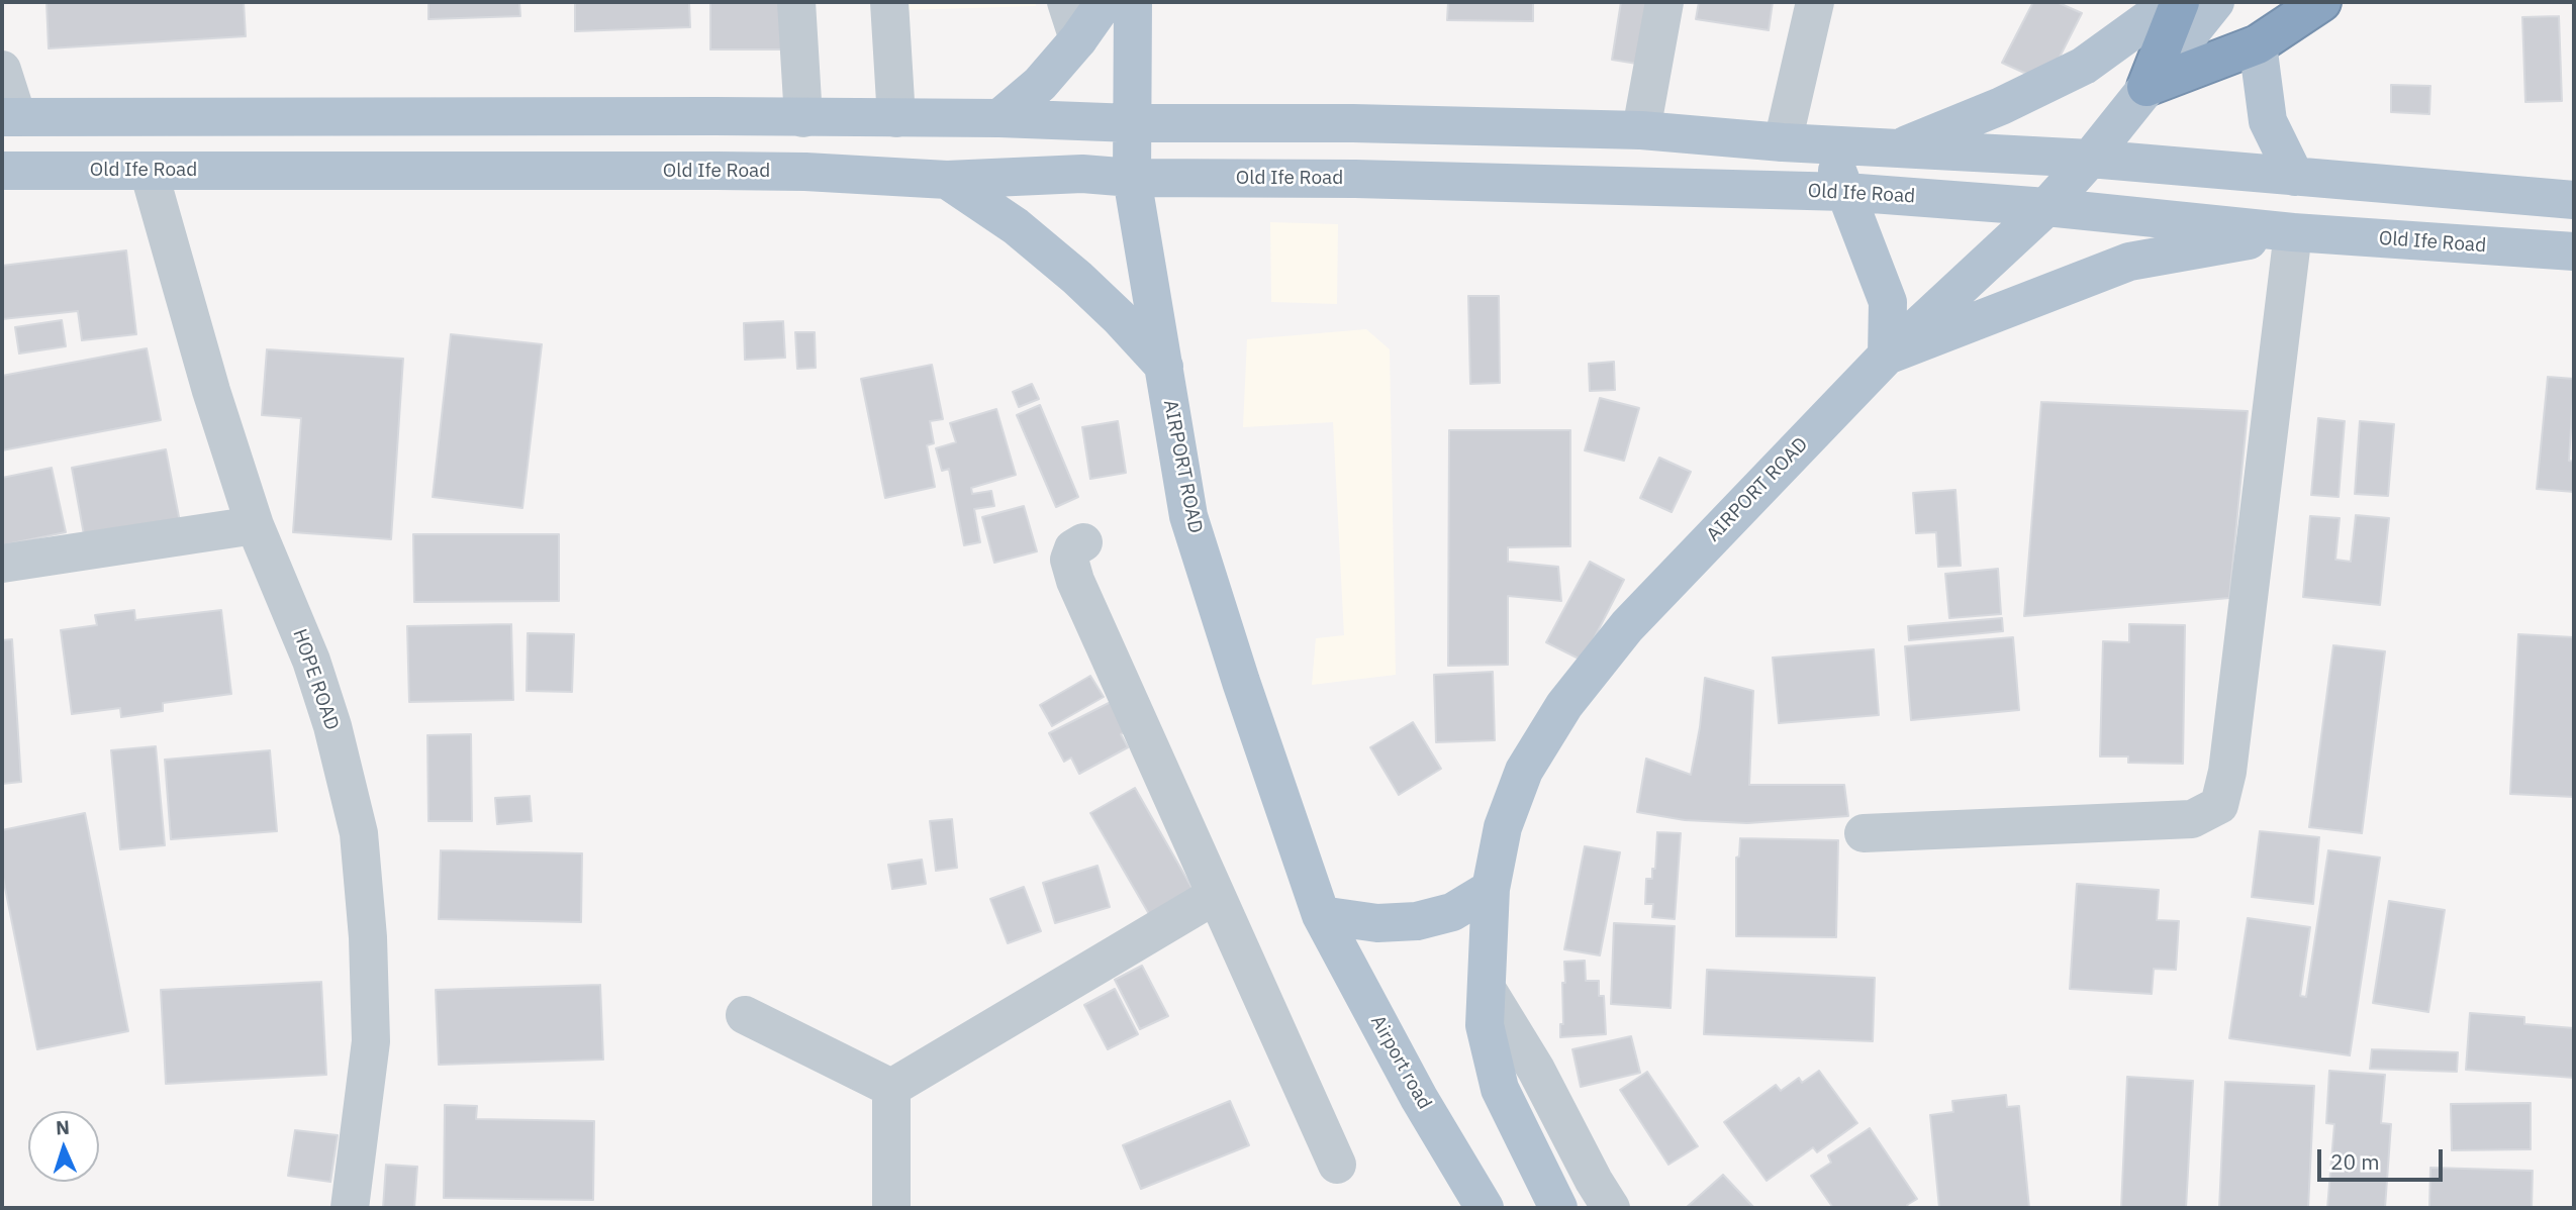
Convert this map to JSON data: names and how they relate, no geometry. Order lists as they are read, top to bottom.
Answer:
{
  "streets": {
    "main road": ["Old Ife Road", "AIRPORT ROAD", "Airport road"],
    "street": ["HOPE ROAD"]
  },
  "crossings": [
    ["Old Ife Road", "AIRPORT ROAD"],
    ["Old Ife Road", "HOPE ROAD"],
    ["AIRPORT ROAD", "Airport road"]
  ],
  "scale_bar": "20 m",
  "north": "top"
}
